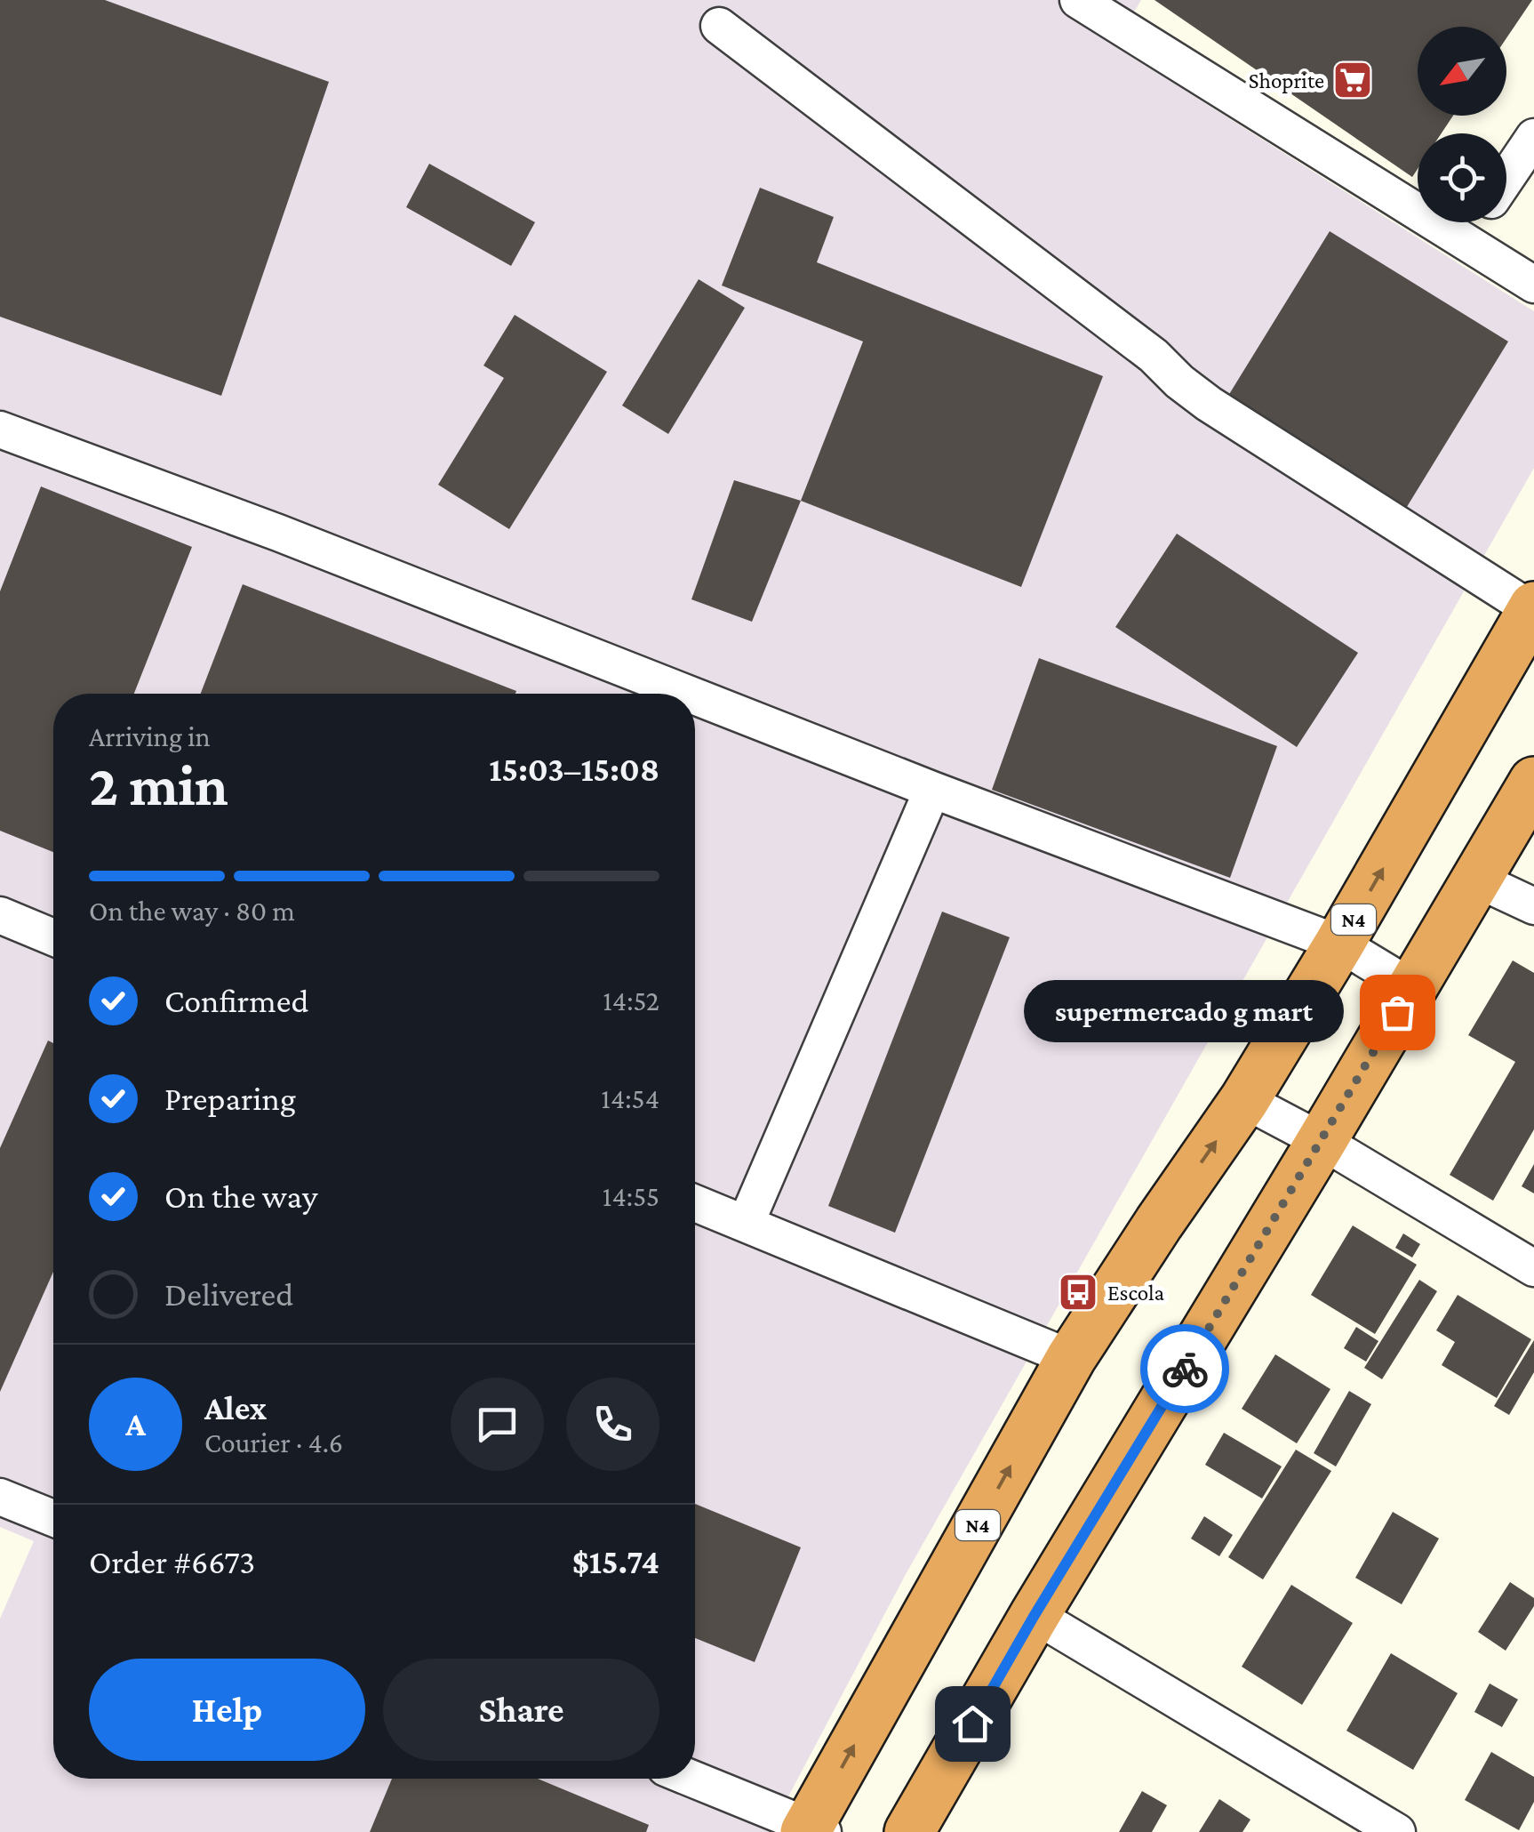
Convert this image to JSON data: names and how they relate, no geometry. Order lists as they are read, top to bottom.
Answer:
{
  "streets": {
    "highway": ["N4"]
  },
  "places": {
    "supermarket": ["Shoprite"],
    "other": ["supermercado g mart"],
    "bus stop": ["Escola"]
  },
  "north": "bottom left",
  "page": {
    "heading": ["2 min", "Arriving in", "15:03–15:08"],
    "panel": [
      "Alex",
      "Courier · 4.6",
      "Order #6673",
      "$15.74"
    ],
    "bar": "On the way · 80 m",
    "list": [
      ["Confirmed", "14:52"],
      ["Preparing", "14:54"],
      ["On the way", "14:55"],
      "Delivered"
    ],
    "bubble": "supermercado g mart",
    "round": "A",
    "buttons": ["Help", "Share"]
  }
}
